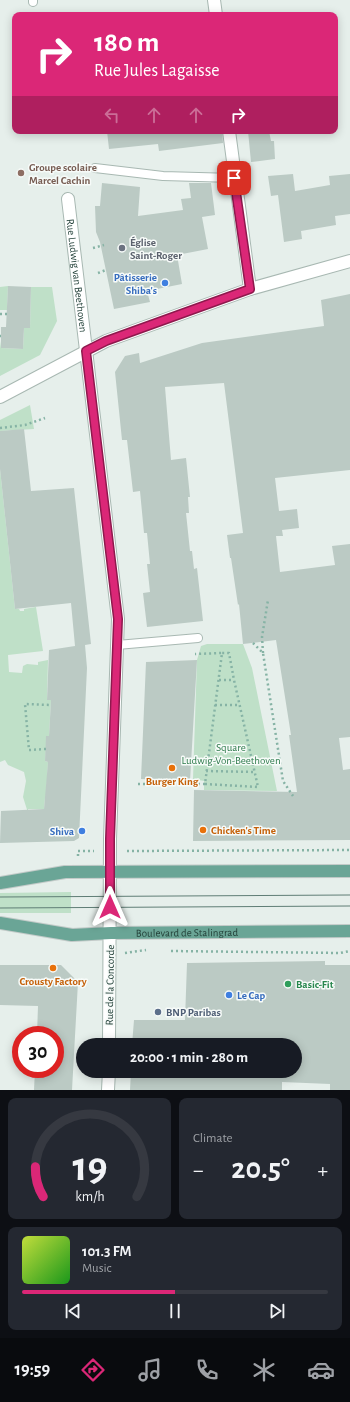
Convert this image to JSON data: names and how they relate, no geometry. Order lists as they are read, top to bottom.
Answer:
{
  "streets": {
    "main road": ["Boulevard de Stalingrad"],
    "street": ["Rue Ludwig van Beethoven", "Rue de la Concorde"]
  },
  "crossings": [
    ["Rue Ludwig van Beethoven", "Rue de la Concorde"],
    ["Boulevard de Stalingrad", "Rue de la Concorde"]
  ],
  "parks": ["Square Ludwig-Von-Beethoven"],
  "places": [
    "Groupe scolaire Marcel Cachin",
    "Église Saint-Roger",
    "Pâtisserie Shiba's",
    "Burger King",
    "Chicken's Time",
    "Shiva",
    "Crousty Factory",
    "Basic-Fit",
    "Le Cap",
    "BNP Paribas"
  ],
  "page": {
    "turn": ["180 m", "Rue Jules Lagaisse"],
    "limit": "30",
    "trip": "20:00 · 1 min · 280 m",
    "tile": "Climate",
    "heat": ["−", "20.5°", "+"],
    "song": ["101.3 FM", "Music"],
    "tabs": "19:59",
    "gauge": ["19", "km/h"]
  }
}
